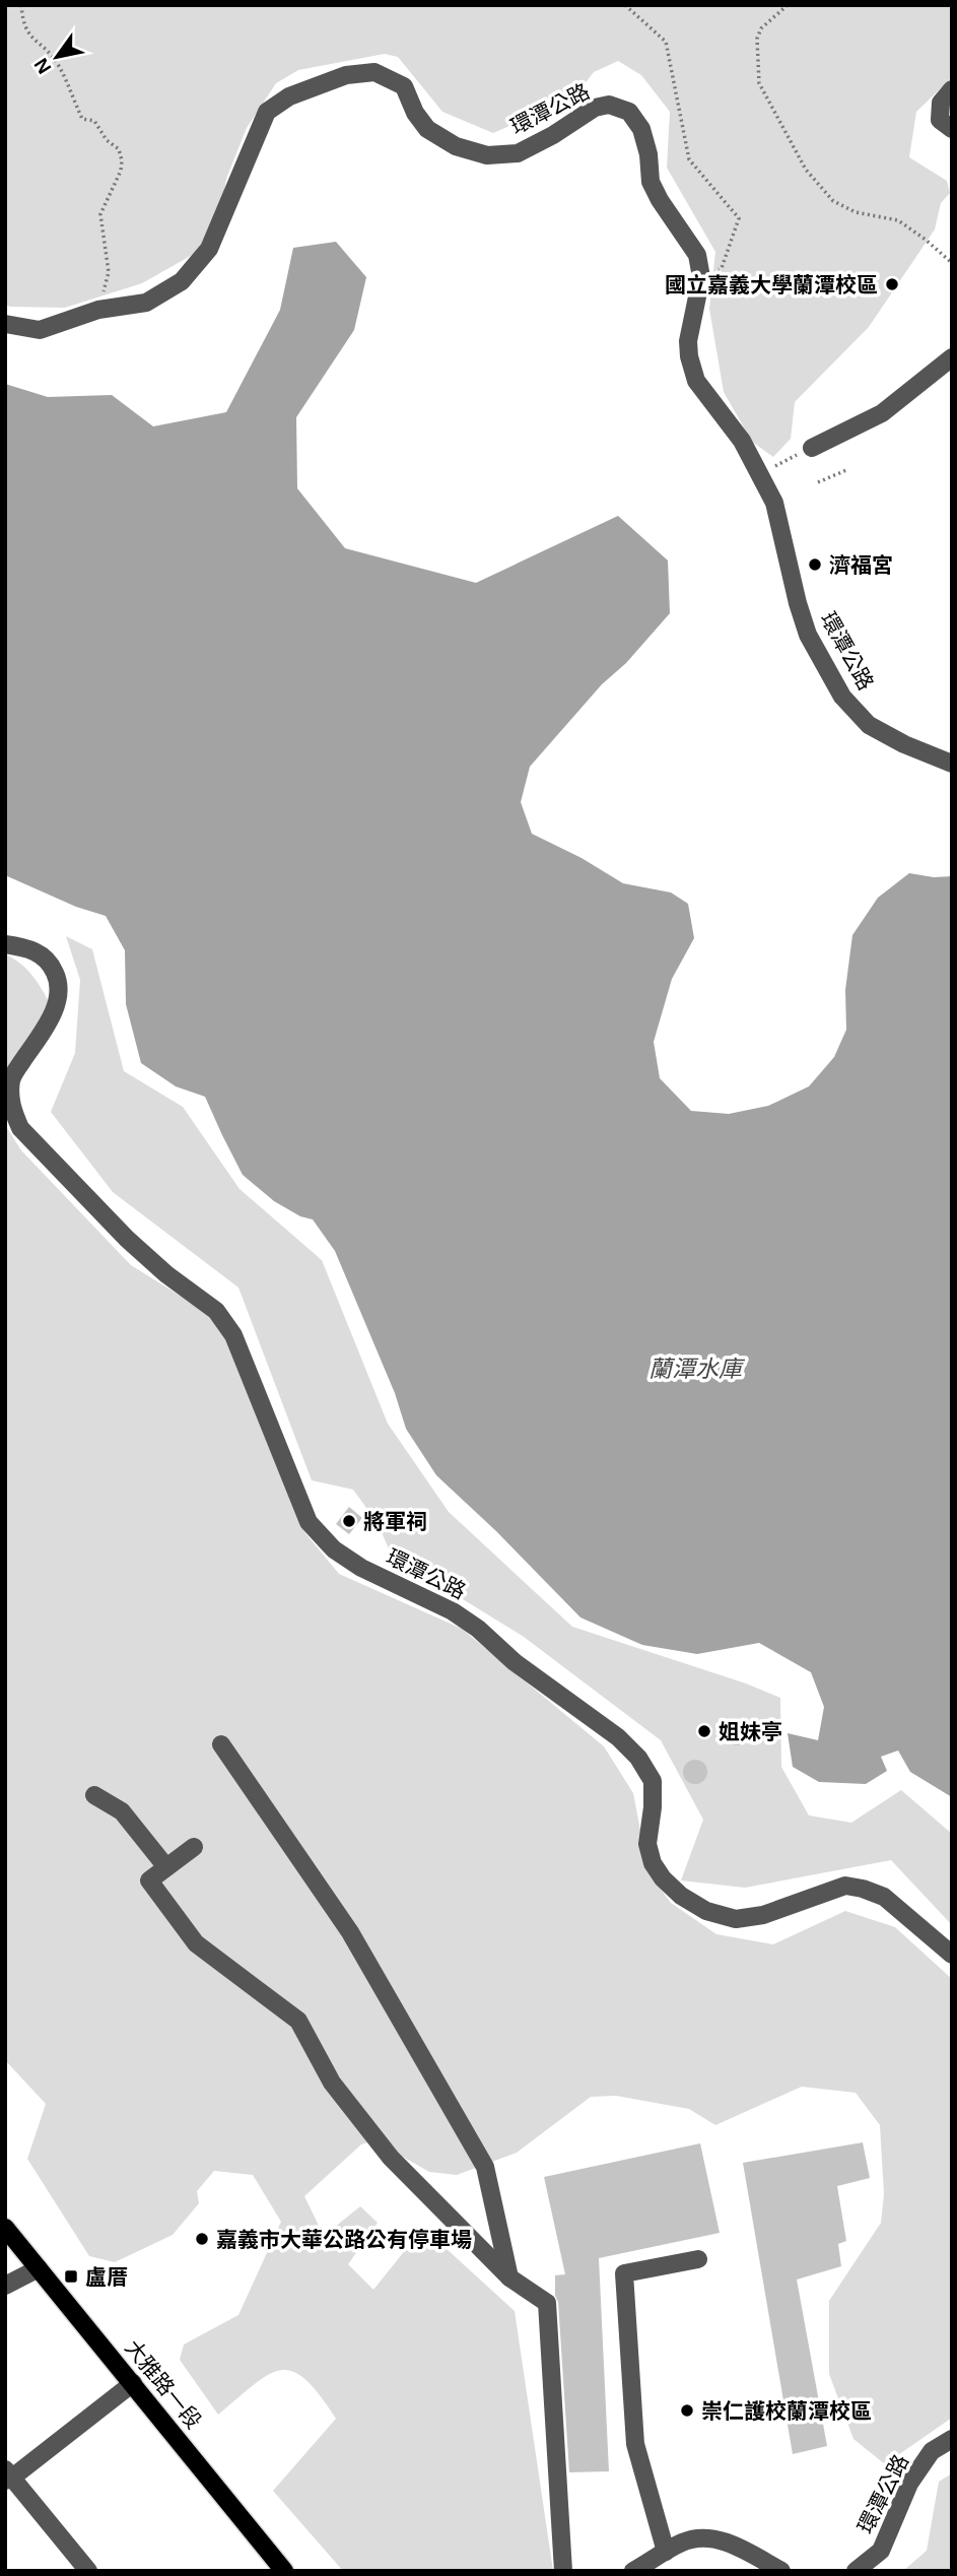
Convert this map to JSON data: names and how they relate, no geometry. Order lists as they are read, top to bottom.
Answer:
{
  "streets": {
    "main road": ["大雅路一段"],
    "street": ["環潭公路"]
  },
  "water": ["蘭潭水庫"],
  "places": {
    "other": [
      "國立嘉義大學蘭潭校區",
      "濟福宮",
      "將軍祠",
      "姐妹亭",
      "嘉義市大華公路公有停車場",
      "崇仁護校蘭潭校區"
    ],
    "transit": ["盧厝"]
  },
  "north": "bottom left"
}
